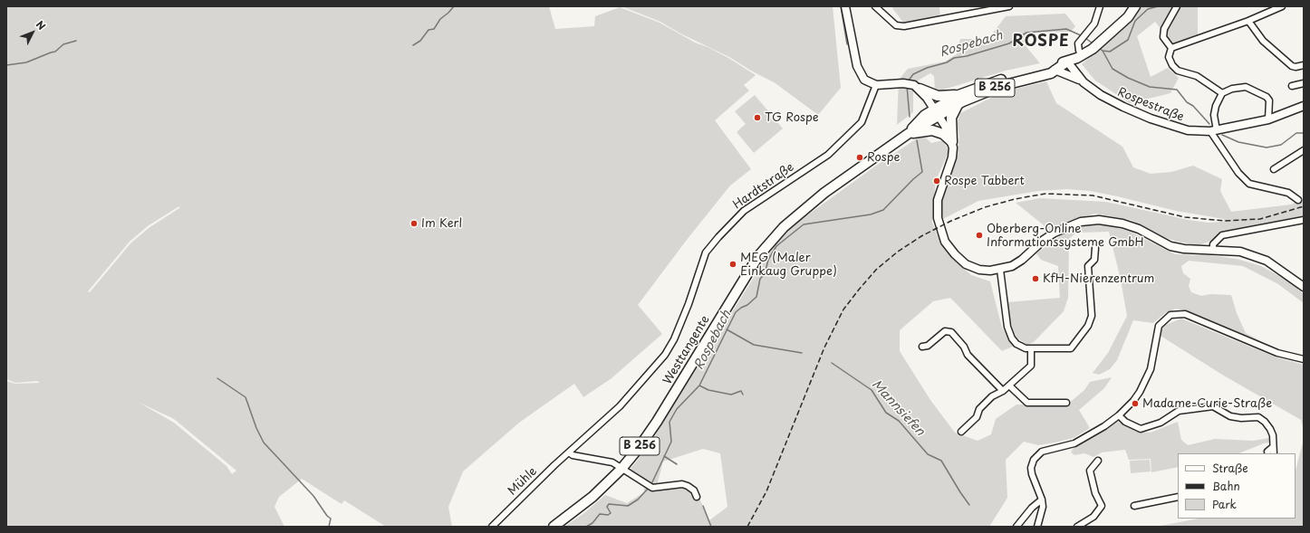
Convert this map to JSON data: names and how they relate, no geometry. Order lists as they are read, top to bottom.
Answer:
{
  "streets": {
    "main road": ["B 256", "Westtangente"],
    "street": ["Rospestraße", "Hardtstraße", "Mühle"]
  },
  "crossings": [
    ["B 256", "Westtangente"],
    ["Rospestraße", "Westtangente"],
    ["Hardtstraße", "Mühle"]
  ],
  "districts": ["ROSPE"],
  "water": ["Rospebach", "Mannsiefen"],
  "places": [
    "TG Rospe",
    "Rospe",
    "Rospe Tabbert",
    "Im Kerl",
    "Oberberg-Online Informationssysteme GmbH",
    "MEG (Maler Einkaug Gruppe)",
    "KfH-Nierenzentrum",
    "Madame-Curie-Straße"
  ],
  "legend": ["Straße", "Bahn", "Park"],
  "north": "top right"
}
